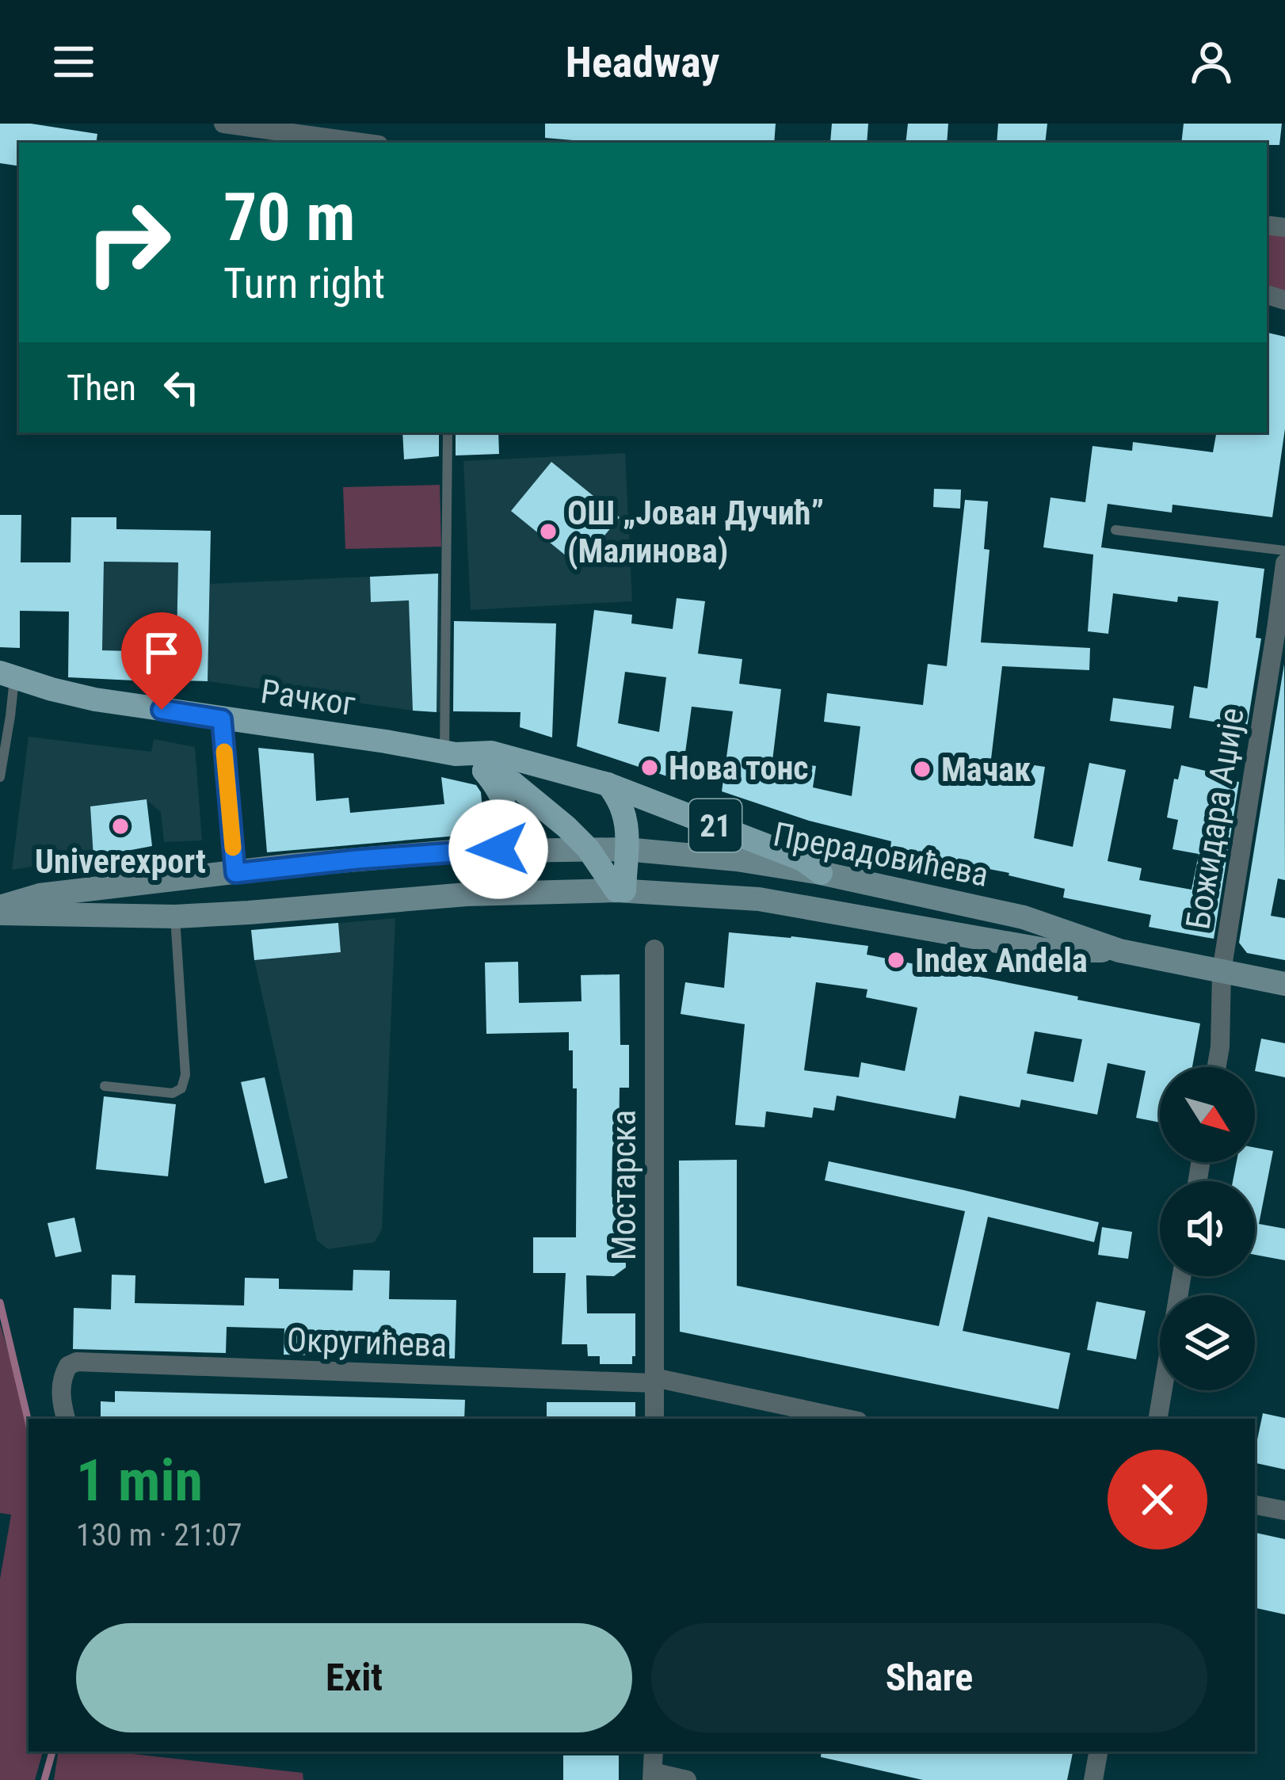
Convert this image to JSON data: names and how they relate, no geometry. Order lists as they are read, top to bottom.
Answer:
{
  "streets": {
    "main road": ["Рачког", "21", "Прерадовићева"],
    "street": ["Божидара Аџије", "Мостарска", "Округићева"]
  },
  "crossings": [
    ["Рачког", "21"],
    ["Божидара Аџије", "Прерадовићева"],
    ["21", "Прерадовићева"],
    ["Мостарска", "Округићева"]
  ],
  "places": [
    "ОШ „Јован Дучић” (Малинова)",
    "Нова тонс",
    "Мачак",
    "Univerexport",
    "Index Andela"
  ],
  "north": "bottom right",
  "page": {
    "header": "Headway",
    "turn": ["70 m", "Turn right"],
    "then": "Then",
    "heading": ["1 min", "130 m · 21:07"],
    "buttons": ["Exit", "Share"]
  }
}
